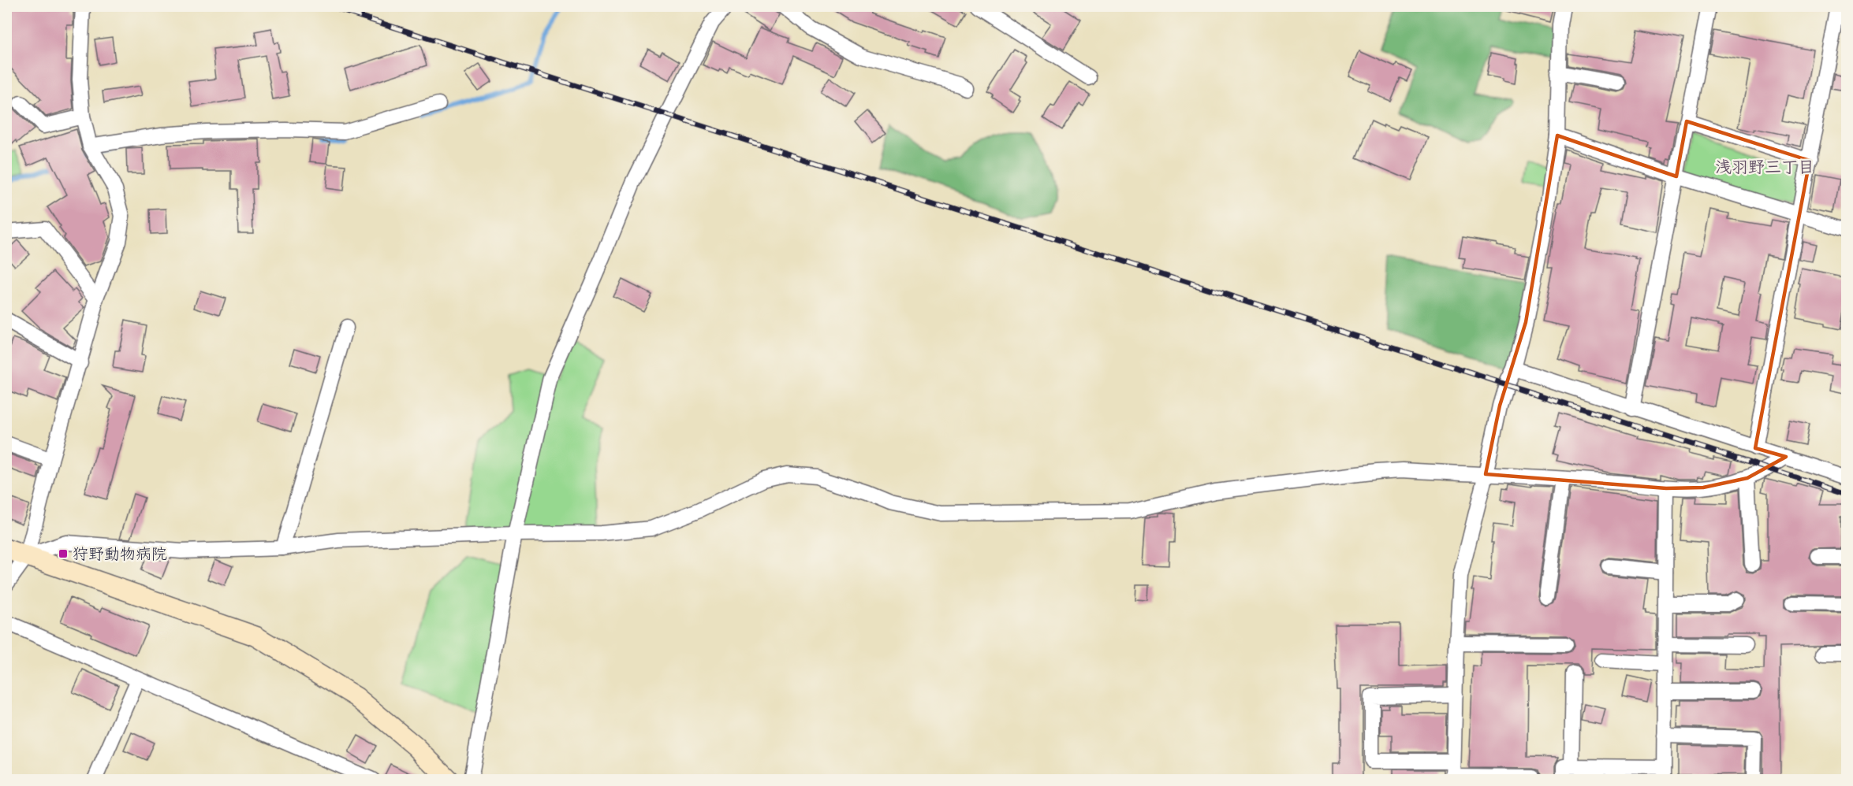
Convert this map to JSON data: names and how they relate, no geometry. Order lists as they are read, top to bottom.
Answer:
{
  "districts": ["浅羽野三丁目"],
  "places": {
    "transit": ["狩野動物病院"]
  }
}
